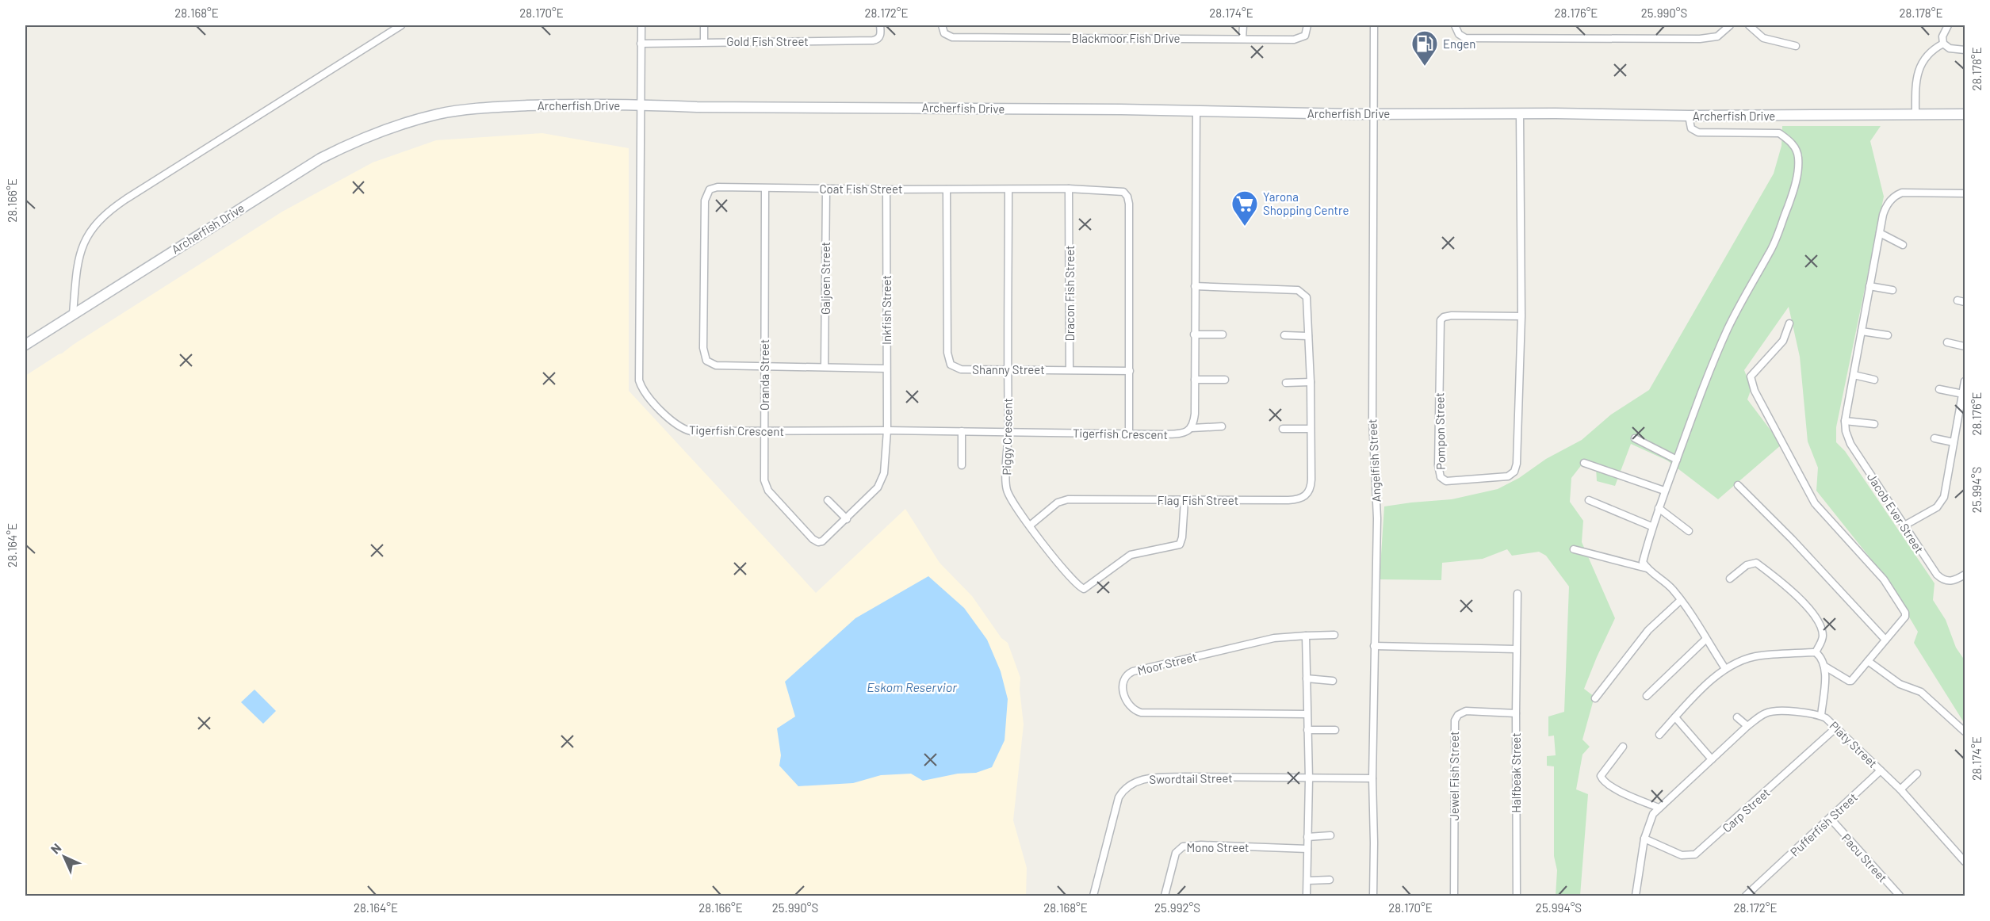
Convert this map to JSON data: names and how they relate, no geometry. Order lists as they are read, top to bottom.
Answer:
{
  "streets": {
    "street": [
      "Blackmoor Fish Drive",
      "Gold Fish Street",
      "Archerfish Drive",
      "Coat Fish Street",
      "Galjoen Street",
      "Dracon Fish Street",
      "Inkfish Street",
      "Shanny Street",
      "Oranda Street",
      "Tigerfish Crescent",
      "Pompon Street",
      "Piggy Crescent",
      "Angelfish Street",
      "Flag Fish Street",
      "Jacob Ever Street",
      "Moor Street",
      "Platy Street",
      "Halfbeak Street",
      "Jewel Fish Street",
      "Swordtail Street",
      "Carp Street",
      "Pufferfish Street",
      "Mono Street",
      "Pacu Street"
    ]
  },
  "crossings": [
    ["Gold Fish Street", "Tigerfish Crescent"],
    ["Archerfish Drive", "Tigerfish Crescent"],
    ["Archerfish Drive", "Pompon Street"],
    ["Archerfish Drive", "Angelfish Street"],
    ["Coat Fish Street", "Galjoen Street"],
    ["Coat Fish Street", "Dracon Fish Street"],
    ["Coat Fish Street", "Inkfish Street"],
    ["Coat Fish Street", "Shanny Street"],
    ["Coat Fish Street", "Oranda Street"],
    ["Coat Fish Street", "Tigerfish Crescent"],
    ["Coat Fish Street", "Piggy Crescent"],
    ["Dracon Fish Street", "Shanny Street"],
    ["Inkfish Street", "Oranda Street"],
    ["Inkfish Street", "Tigerfish Crescent"],
    ["Shanny Street", "Piggy Crescent"],
    ["Oranda Street", "Tigerfish Crescent"],
    ["Tigerfish Crescent", "Piggy Crescent"],
    ["Piggy Crescent", "Flag Fish Street"],
    ["Angelfish Street", "Swordtail Street"],
    ["Platy Street", "Carp Street"],
    ["Platy Street", "Pufferfish Street"],
    ["Halfbeak Street", "Jewel Fish Street"],
    ["Pufferfish Street", "Pacu Street"]
  ],
  "water": ["Eskom Reservior"],
  "places": {
    "fuel station": ["Engen"],
    "supermarket": ["Yarona Shopping Centre"]
  },
  "north": "top left",
  "coordinates": [
    "28.168°E",
    "28.170°E",
    "28.172°E",
    "28.174°E",
    "28.176°E",
    "25.990°S",
    "28.178°E",
    "28.166°E",
    "25.994°S",
    "28.164°E",
    "25.992°S"
  ]
}
